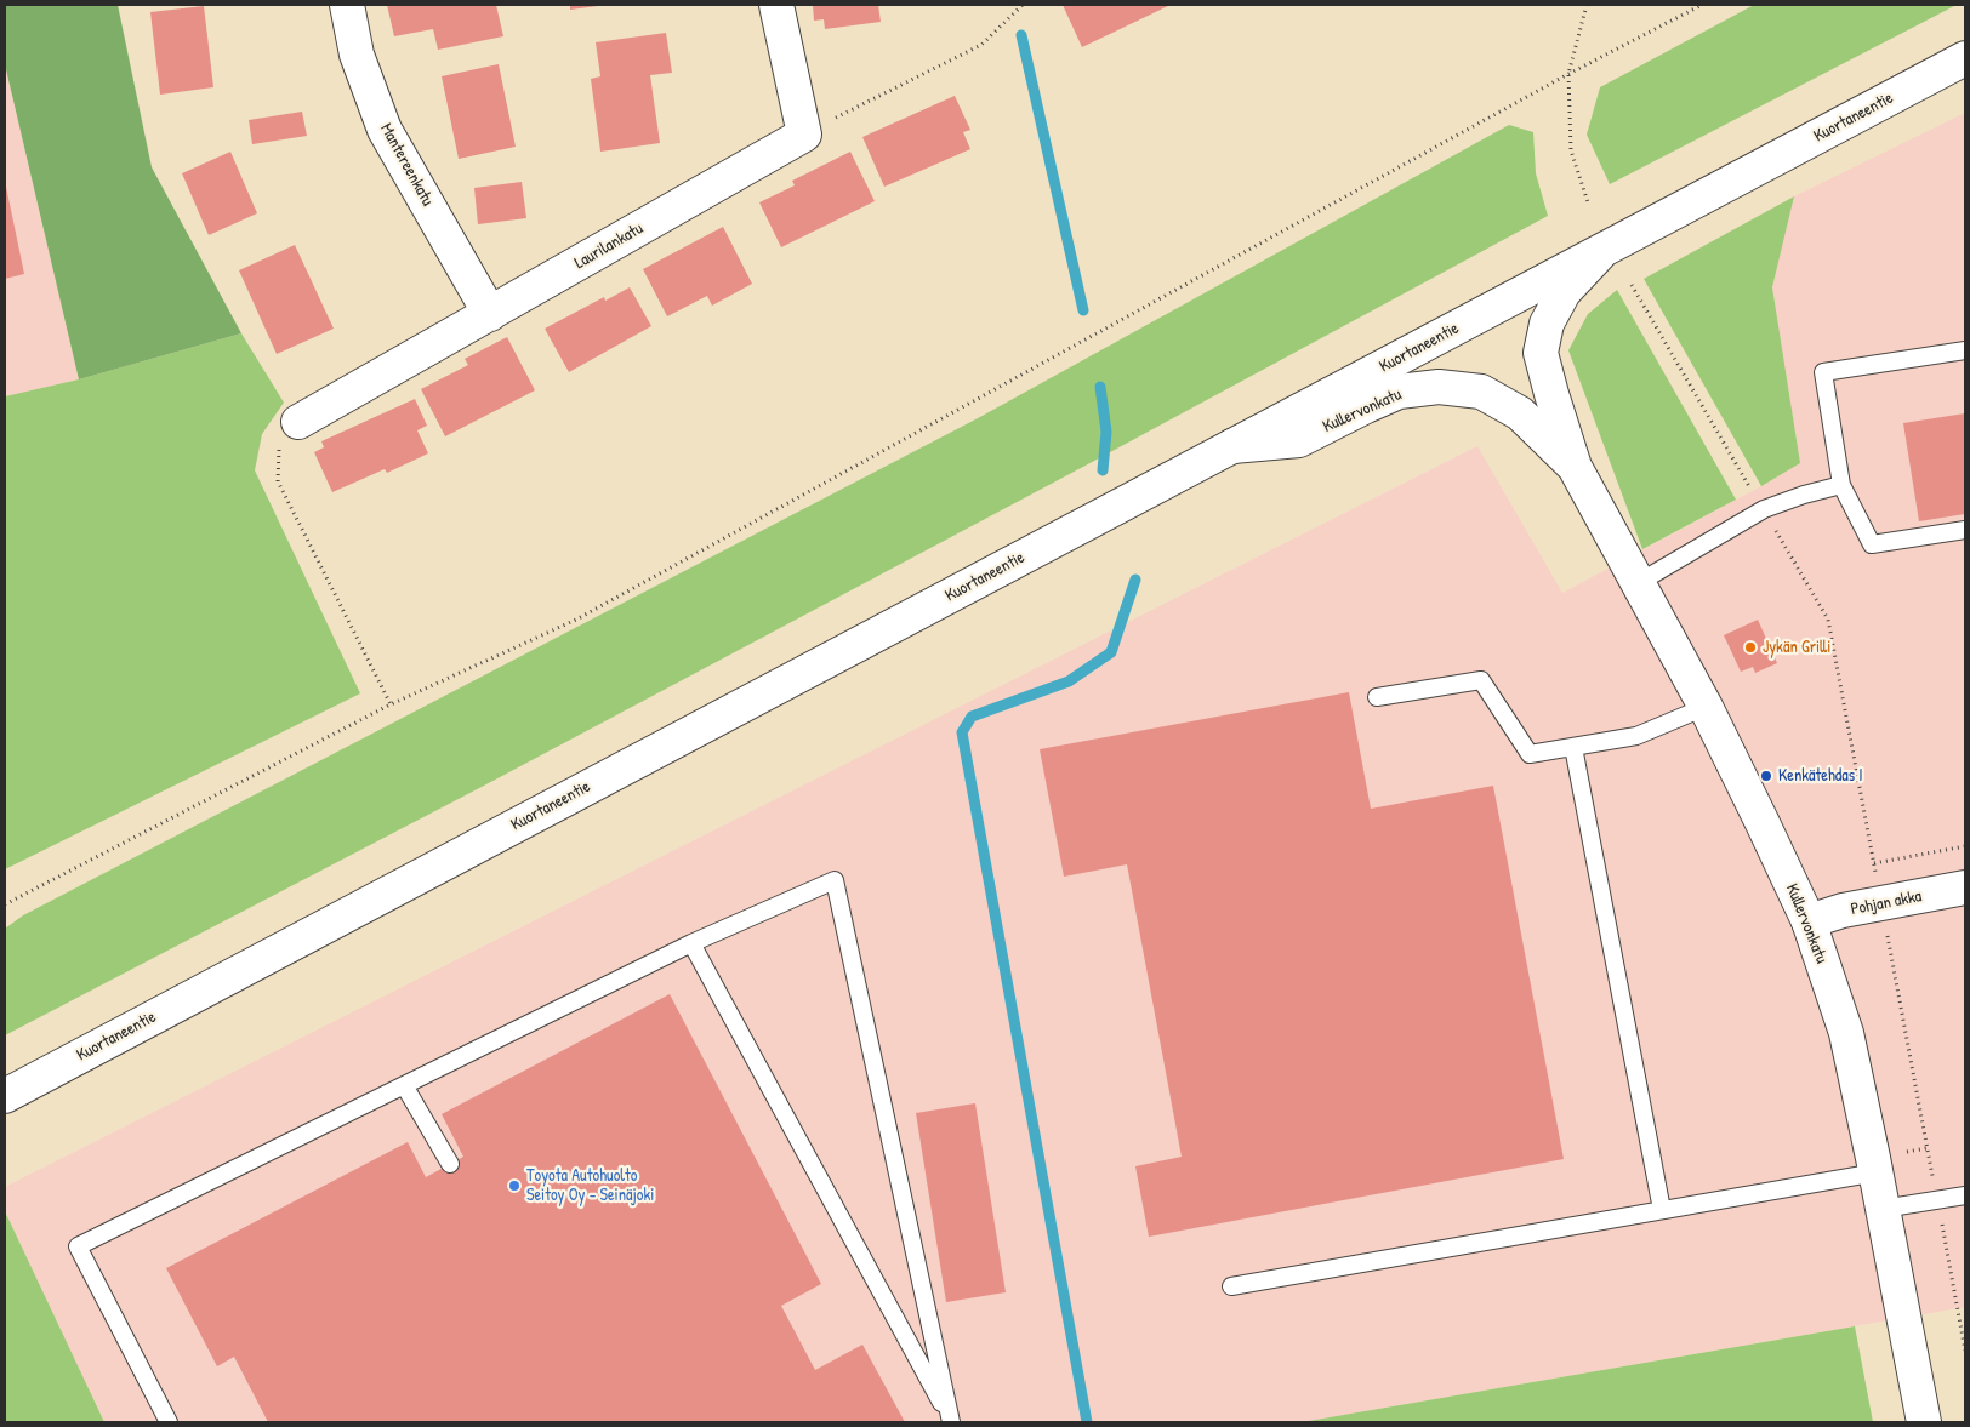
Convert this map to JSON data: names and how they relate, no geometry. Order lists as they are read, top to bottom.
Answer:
{
  "streets": {
    "main road": [
      "Kuortaneentie",
      "Mantereenkatu",
      "Laurilankatu",
      "Kullervonkatu",
      "Pohjan akka"
    ]
  },
  "crossings": [
    ["Kuortaneentie", "Kullervonkatu"],
    ["Mantereenkatu", "Laurilankatu"],
    ["Kullervonkatu", "Pohjan akka"]
  ],
  "places": ["Jykän Grilli", "Kenkätehdas I", "Toyota Autohuolto Seitoy Oy - Seinäjoki"]
}
